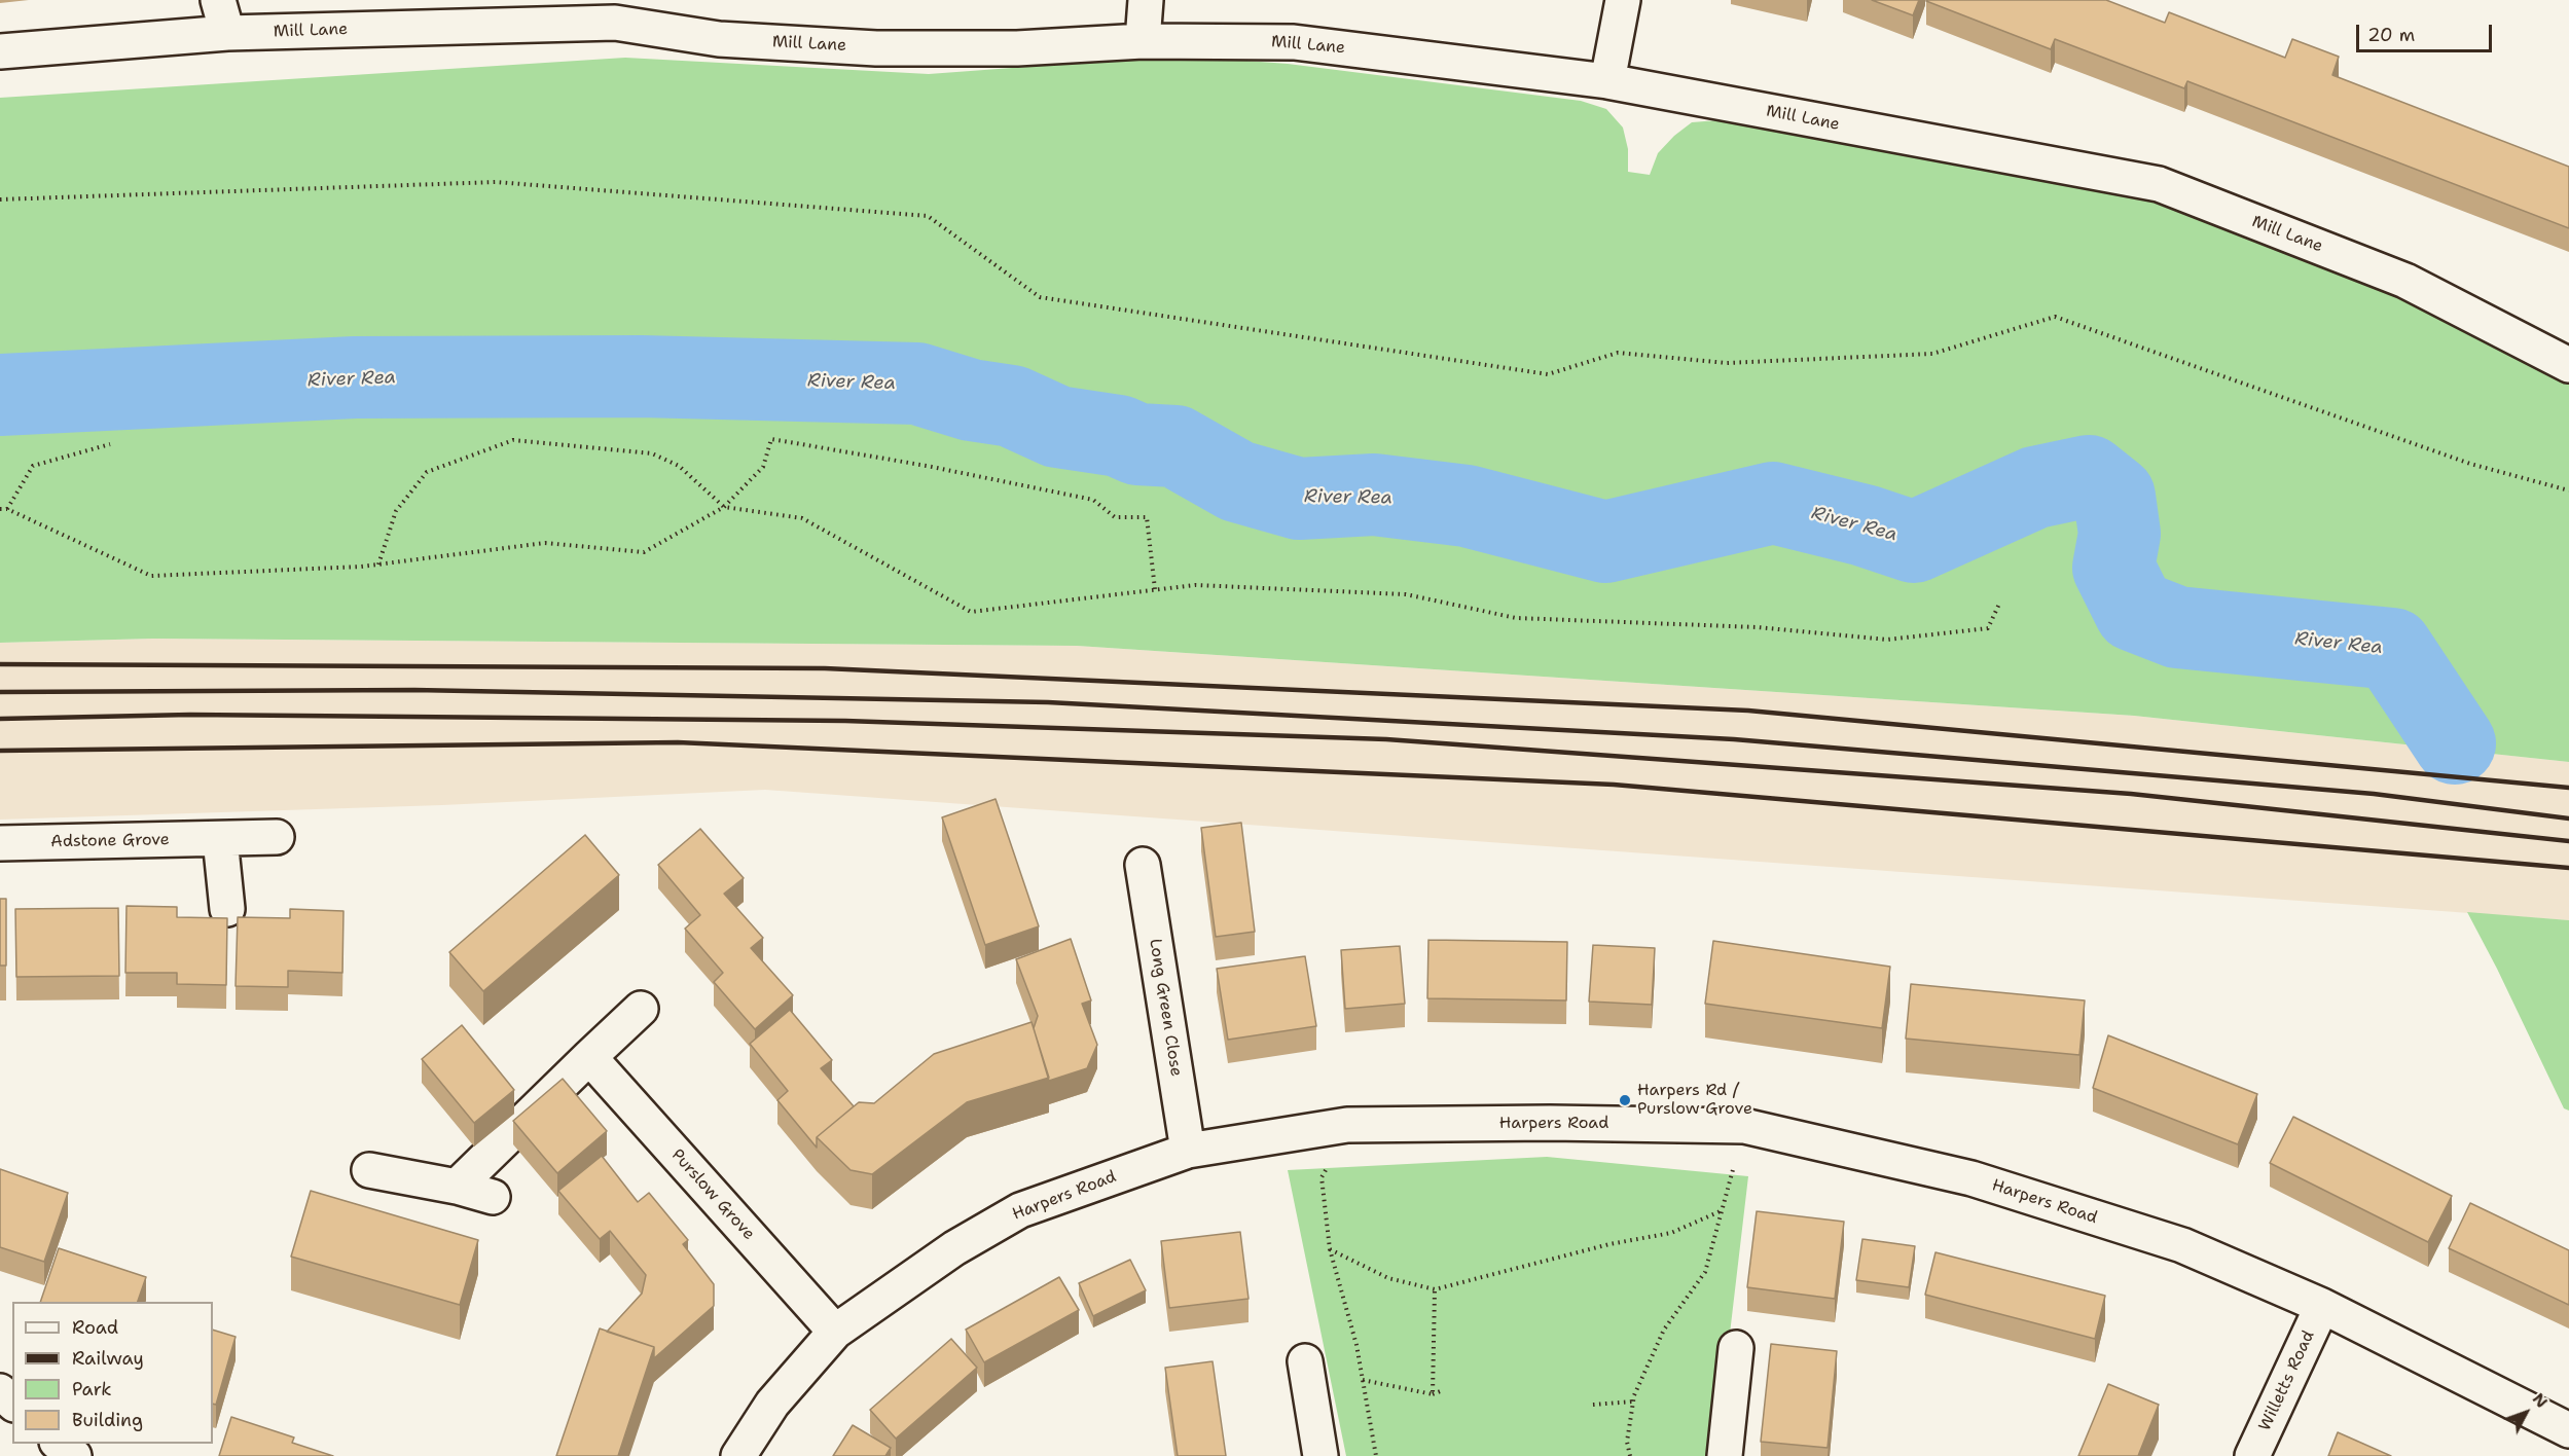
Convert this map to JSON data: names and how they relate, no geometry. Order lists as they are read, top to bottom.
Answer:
{
  "streets": {
    "street": [
      "Mill Lane",
      "Adstone Grove",
      "Long Green Close",
      "Harpers Road",
      "Purslow Grove",
      "Willetts Road"
    ]
  },
  "crossings": [
    ["Long Green Close", "Harpers Road"],
    ["Harpers Road", "Purslow Grove"],
    ["Harpers Road", "Willetts Road"]
  ],
  "water": ["River Rea"],
  "places": ["Harpers Rd / Purslow Grove"],
  "legend": [
    "Road",
    "Railway",
    "Park",
    "Building"
  ],
  "scale_bar": "20 m",
  "north": "top right"
}
